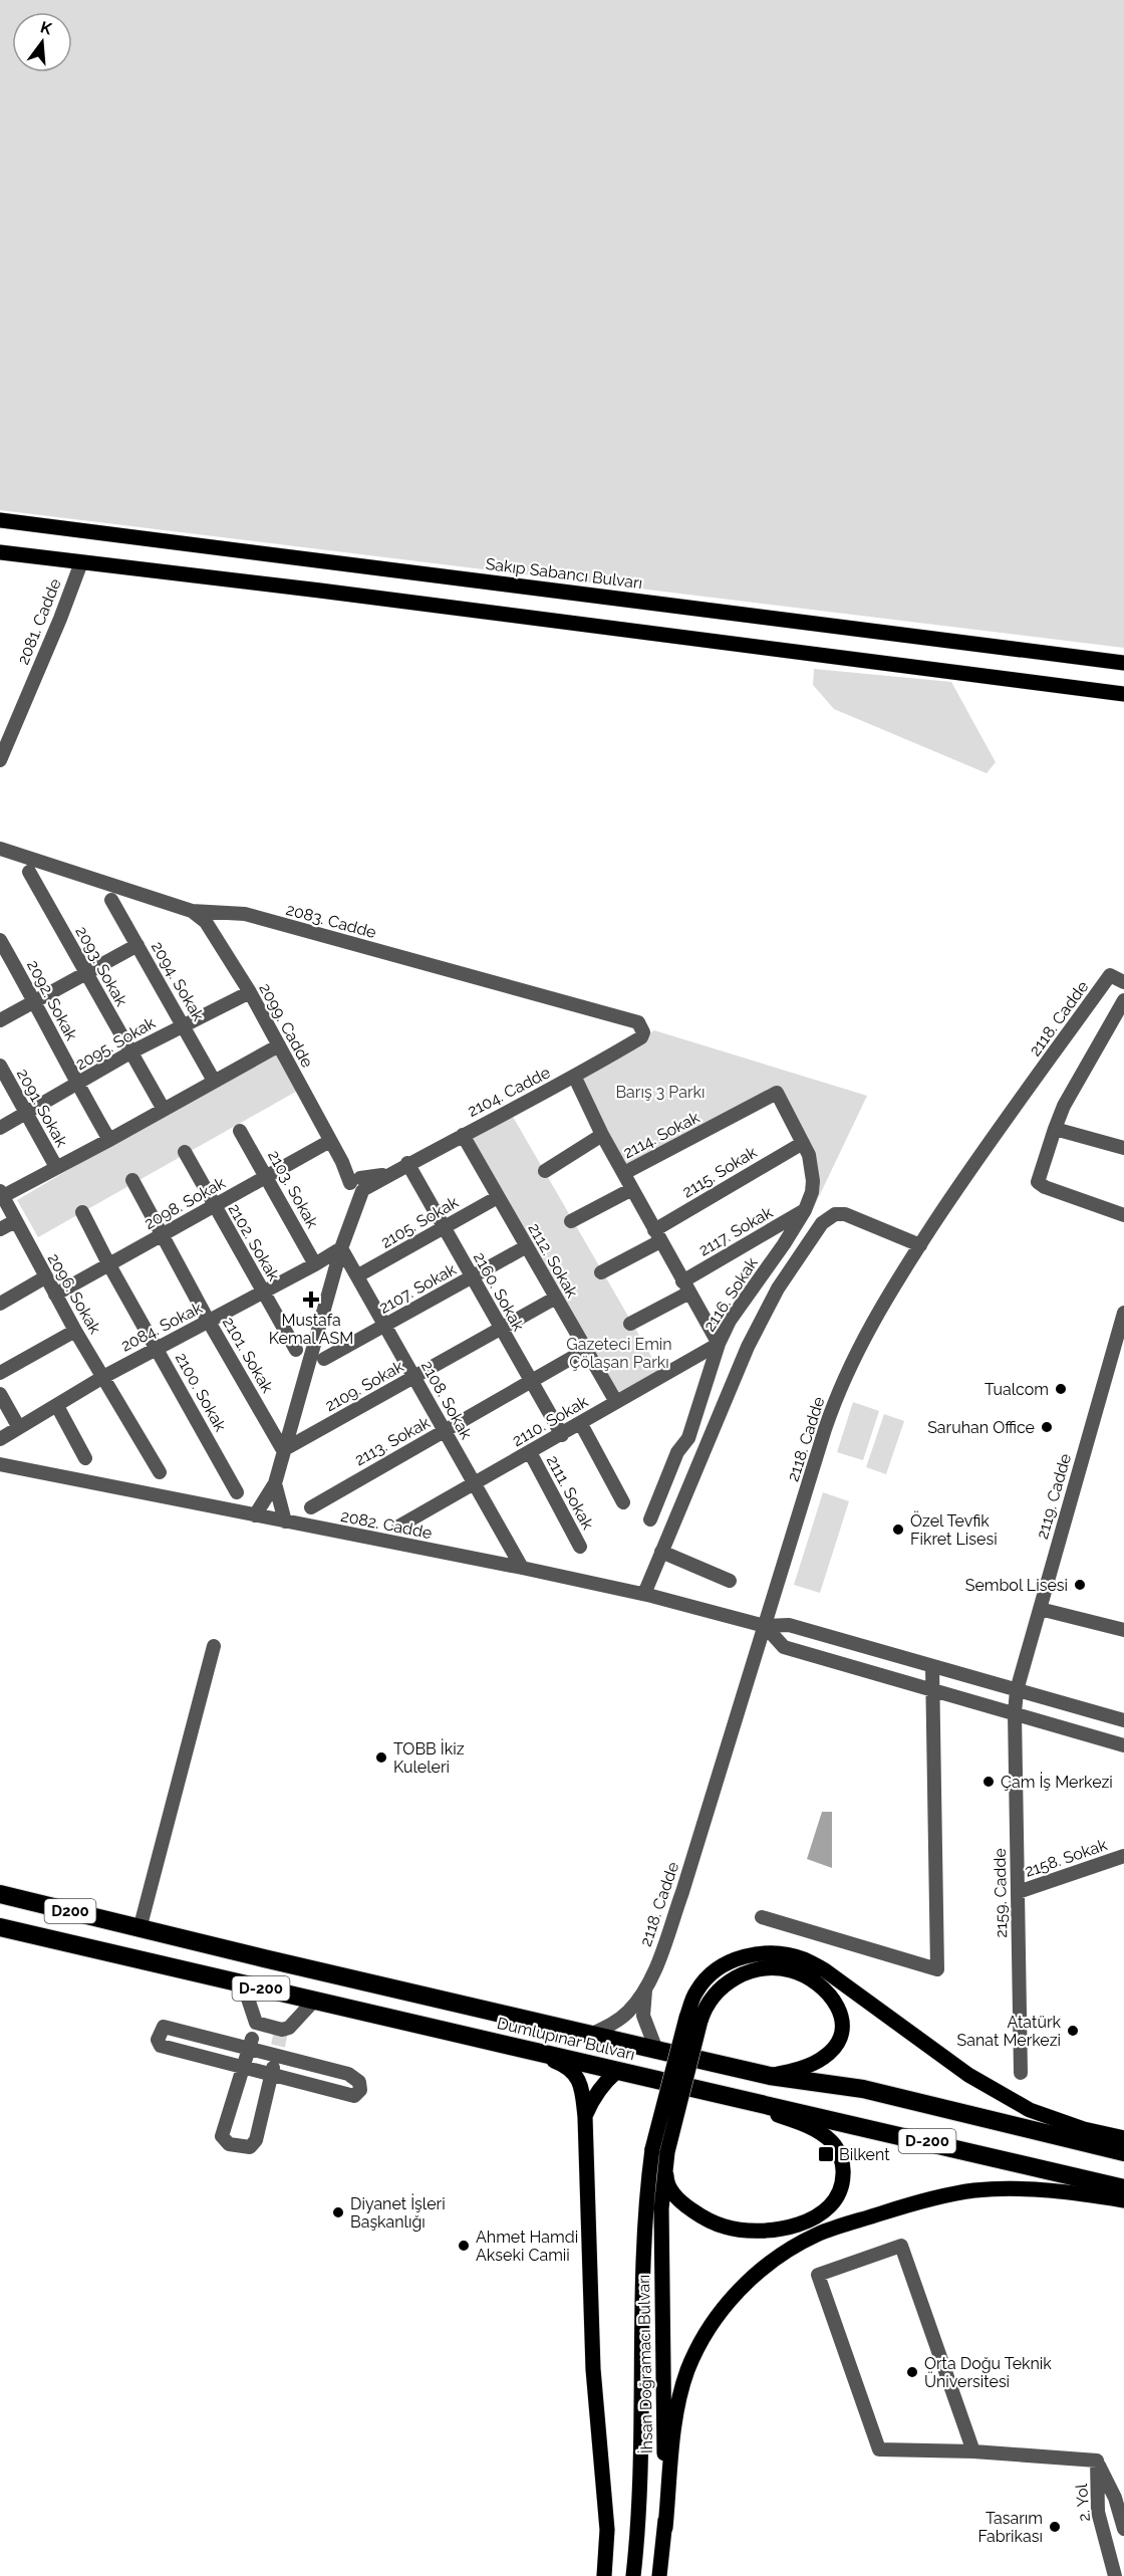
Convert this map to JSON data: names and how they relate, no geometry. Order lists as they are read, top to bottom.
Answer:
{
  "streets": {
    "highway": ["D200", "D-200", "Dumlupınar Bulvarı"],
    "main road": ["Sakıp Sabancı Bulvarı", "İhsan Doğramacı Bulvarı"],
    "street": [
      "2081. Cadde",
      "2083. Cadde",
      "2093. Sokak",
      "2094. Sokak",
      "2092. Sokak",
      "2118. Cadde",
      "2099. Cadde",
      "2095. Sokak",
      "2104. Cadde",
      "2091. Sokak",
      "2114. Sokak",
      "2115. Sokak",
      "2103. Sokak",
      "2098. Sokak",
      "2105. Sokak",
      "2117. Sokak",
      "2102. Sokak",
      "2112. Sokak",
      "2107. Sokak",
      "2160. Sokak",
      "2096. Sokak",
      "2116. Sokak",
      "2084. Sokak",
      "2101. Sokak",
      "2109. Sokak",
      "2100. Sokak",
      "2108. Sokak",
      "2110. Sokak",
      "2113. Sokak",
      "2111. Sokak",
      "2119. Cadde",
      "2082. Cadde",
      "2158. Sokak",
      "2159. Cadde",
      "2. Yol"
    ]
  },
  "crossings": [
    ["2083. Cadde", "2099. Cadde"],
    ["2083. Cadde", "2104. Cadde"],
    ["2093. Sokak", "2095. Sokak"],
    ["2094. Sokak", "2095. Sokak"],
    ["2092. Sokak", "2095. Sokak"],
    ["2118. Cadde", "2082. Cadde"],
    ["2099. Cadde", "2095. Sokak"],
    ["2099. Cadde", "2104. Cadde"],
    ["2099. Cadde", "2098. Sokak"],
    ["2095. Sokak", "2091. Sokak"],
    ["2104. Cadde", "2112. Sokak"],
    ["2104. Cadde", "2160. Sokak"],
    ["2114. Sokak", "2116. Sokak"],
    ["2115. Sokak", "2116. Sokak"],
    ["2103. Sokak", "2098. Sokak"],
    ["2103. Sokak", "2084. Sokak"],
    ["2098. Sokak", "2102. Sokak"],
    ["2098. Sokak", "2096. Sokak"],
    ["2098. Sokak", "2101. Sokak"],
    ["2098. Sokak", "2100. Sokak"],
    ["2105. Sokak", "2112. Sokak"],
    ["2105. Sokak", "2160. Sokak"],
    ["2105. Sokak", "2108. Sokak"],
    ["2117. Sokak", "2116. Sokak"],
    ["2102. Sokak", "2084. Sokak"],
    ["2112. Sokak", "2107. Sokak"],
    ["2112. Sokak", "2109. Sokak"],
    ["2112. Sokak", "2110. Sokak"],
    ["2112. Sokak", "2113. Sokak"],
    ["2107. Sokak", "2160. Sokak"],
    ["2107. Sokak", "2108. Sokak"],
    ["2160. Sokak", "2109. Sokak"],
    ["2160. Sokak", "2110. Sokak"],
    ["2160. Sokak", "2113. Sokak"],
    ["2096. Sokak", "2084. Sokak"],
    ["2116. Sokak", "2110. Sokak"],
    ["2084. Sokak", "2101. Sokak"],
    ["2084. Sokak", "2100. Sokak"],
    ["2084. Sokak", "2108. Sokak"],
    ["2101. Sokak", "2109. Sokak"],
    ["2109. Sokak", "2108. Sokak"],
    ["2108. Sokak", "2110. Sokak"],
    ["2108. Sokak", "2113. Sokak"],
    ["2108. Sokak", "2082. Cadde"],
    ["2110. Sokak", "2111. Sokak"],
    ["2119. Cadde", "2082. Cadde"],
    ["2119. Cadde", "2159. Cadde"],
    ["2082. Cadde", "2159. Cadde"],
    ["2158. Sokak", "2159. Cadde"]
  ],
  "parks": ["Barış 3 Parkı", "Gazeteci Emin Çölaşan Parkı"],
  "places": {
    "health": ["Mustafa Kemal ASM"],
    "other": [
      "Tualcom",
      "Saruhan Office",
      "Özel Tevfik Fikret Lisesi",
      "Sembol Lisesi",
      "TOBB İkiz Kuleleri",
      "Çam İş Merkezi",
      "Atatürk Sanat Merkezi",
      "Diyanet İşleri Başkanlığı",
      "Ahmet Hamdi Akseki Camii",
      "Orta Doğu Teknik Üniversitesi",
      "Tasarım Fabrikası"
    ],
    "transit": ["Bilkent"]
  },
  "north": "top"
}
